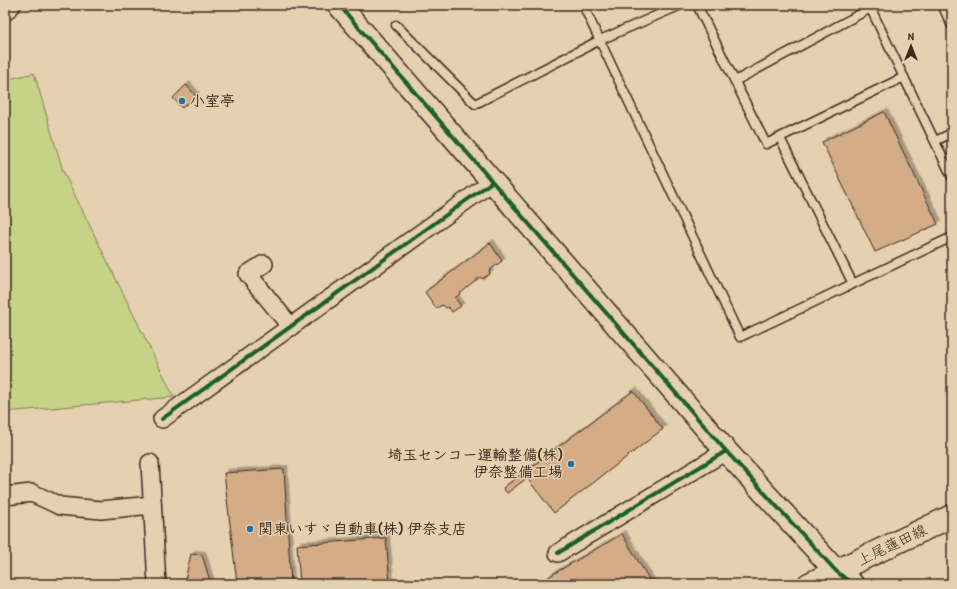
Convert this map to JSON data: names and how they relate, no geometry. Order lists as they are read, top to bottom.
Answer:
{
  "streets": {
    "street": ["上尾蓮田線"]
  },
  "places": ["小室亭", "埼玉センコー運輸整備(株) 伊奈整備工場", "関東いすゞ自動車(株) 伊奈支店"],
  "north": "top"
}
